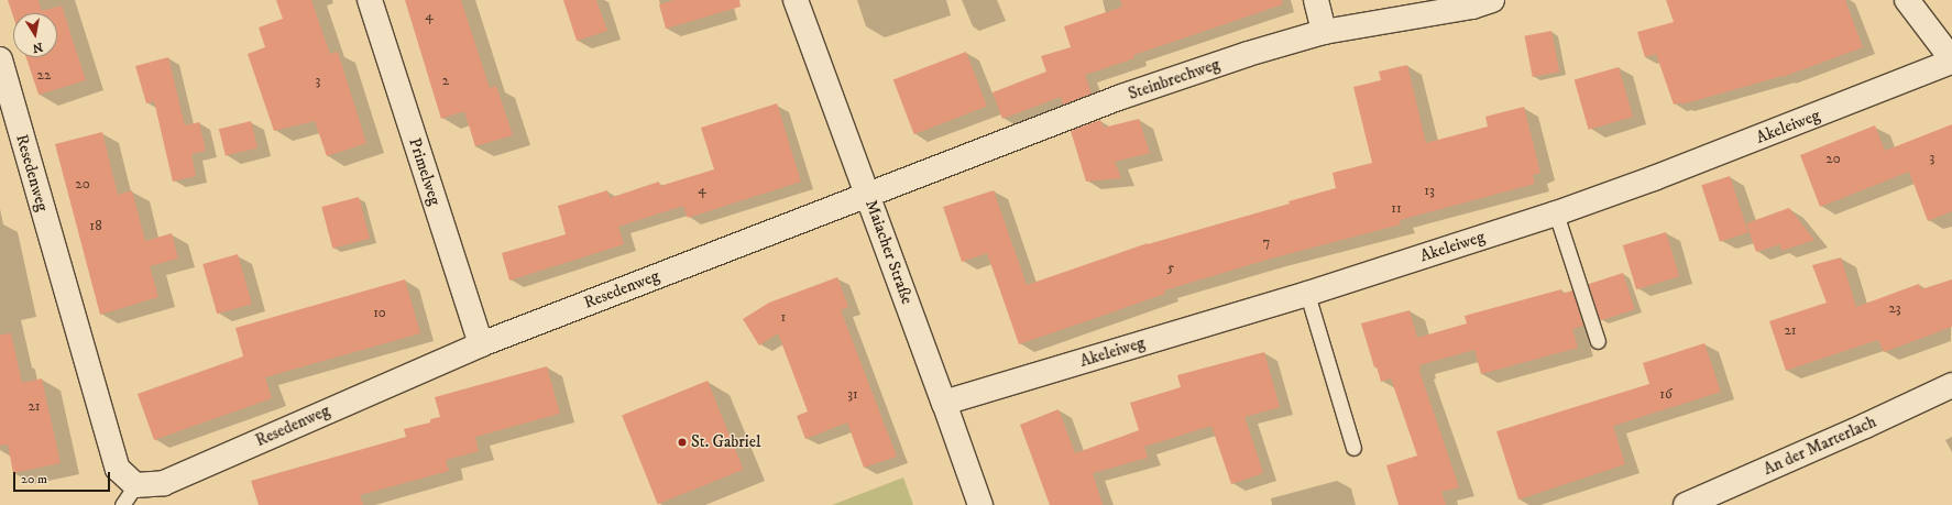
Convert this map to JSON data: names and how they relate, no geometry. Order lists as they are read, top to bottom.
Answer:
{
  "streets": {
    "street": [
      "Steinbrechweg",
      "Akeleiweg",
      "Primelweg",
      "Resedenweg",
      "Maiacher Straße",
      "An der Marterlach"
    ]
  },
  "crossings": [
    ["Steinbrechweg", "Resedenweg"],
    ["Steinbrechweg", "Maiacher Straße"],
    ["Akeleiweg", "Maiacher Straße"],
    ["Primelweg", "Resedenweg"],
    ["Resedenweg", "Maiacher Straße"]
  ],
  "places": ["St. Gabriel"],
  "house_numbers": [
    "4",
    "22",
    "3",
    "2",
    "3",
    "20",
    "20",
    "4",
    "13",
    "11",
    "18",
    "7",
    "5",
    "23",
    "10",
    "1",
    "21",
    "31",
    "16",
    "21"
  ],
  "scale_bar": "20 m",
  "north": "bottom"
}
